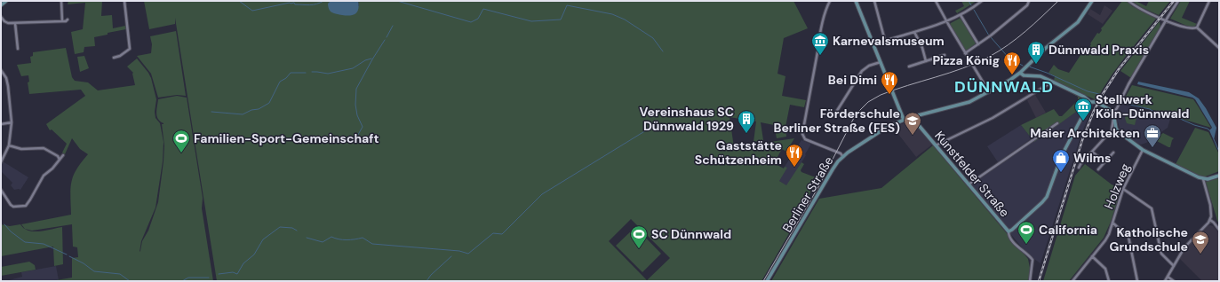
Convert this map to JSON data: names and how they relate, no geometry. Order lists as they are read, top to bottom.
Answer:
{
  "streets": {
    "main road": ["Kunstfelder Straße", "Berliner Straße"],
    "street": ["Holzweg"]
  },
  "crossings": [
    ["Kunstfelder Straße", "Berliner Straße"]
  ],
  "districts": ["DÜNNWALD"],
  "places": {
    "museum": ["Karnevalsmuseum", "Stellwerk Köln-Dünnwald"],
    "building": ["Dünnwald Praxis", "Vereinshaus SC Dünnwald 1929"],
    "restaurant": ["Pizza König", "Bei Dimi", "Gaststätte Schützenheim"],
    "school or university": ["Förderschule Berliner Straße (FES)", "Katholische Grundschule"],
    "office": ["Maier Architekten"],
    "sports": ["Familien-Sport-Gemeinschaft", "California", "SC Dünnwald"],
    "shop": ["Wilms"]
  }
}
